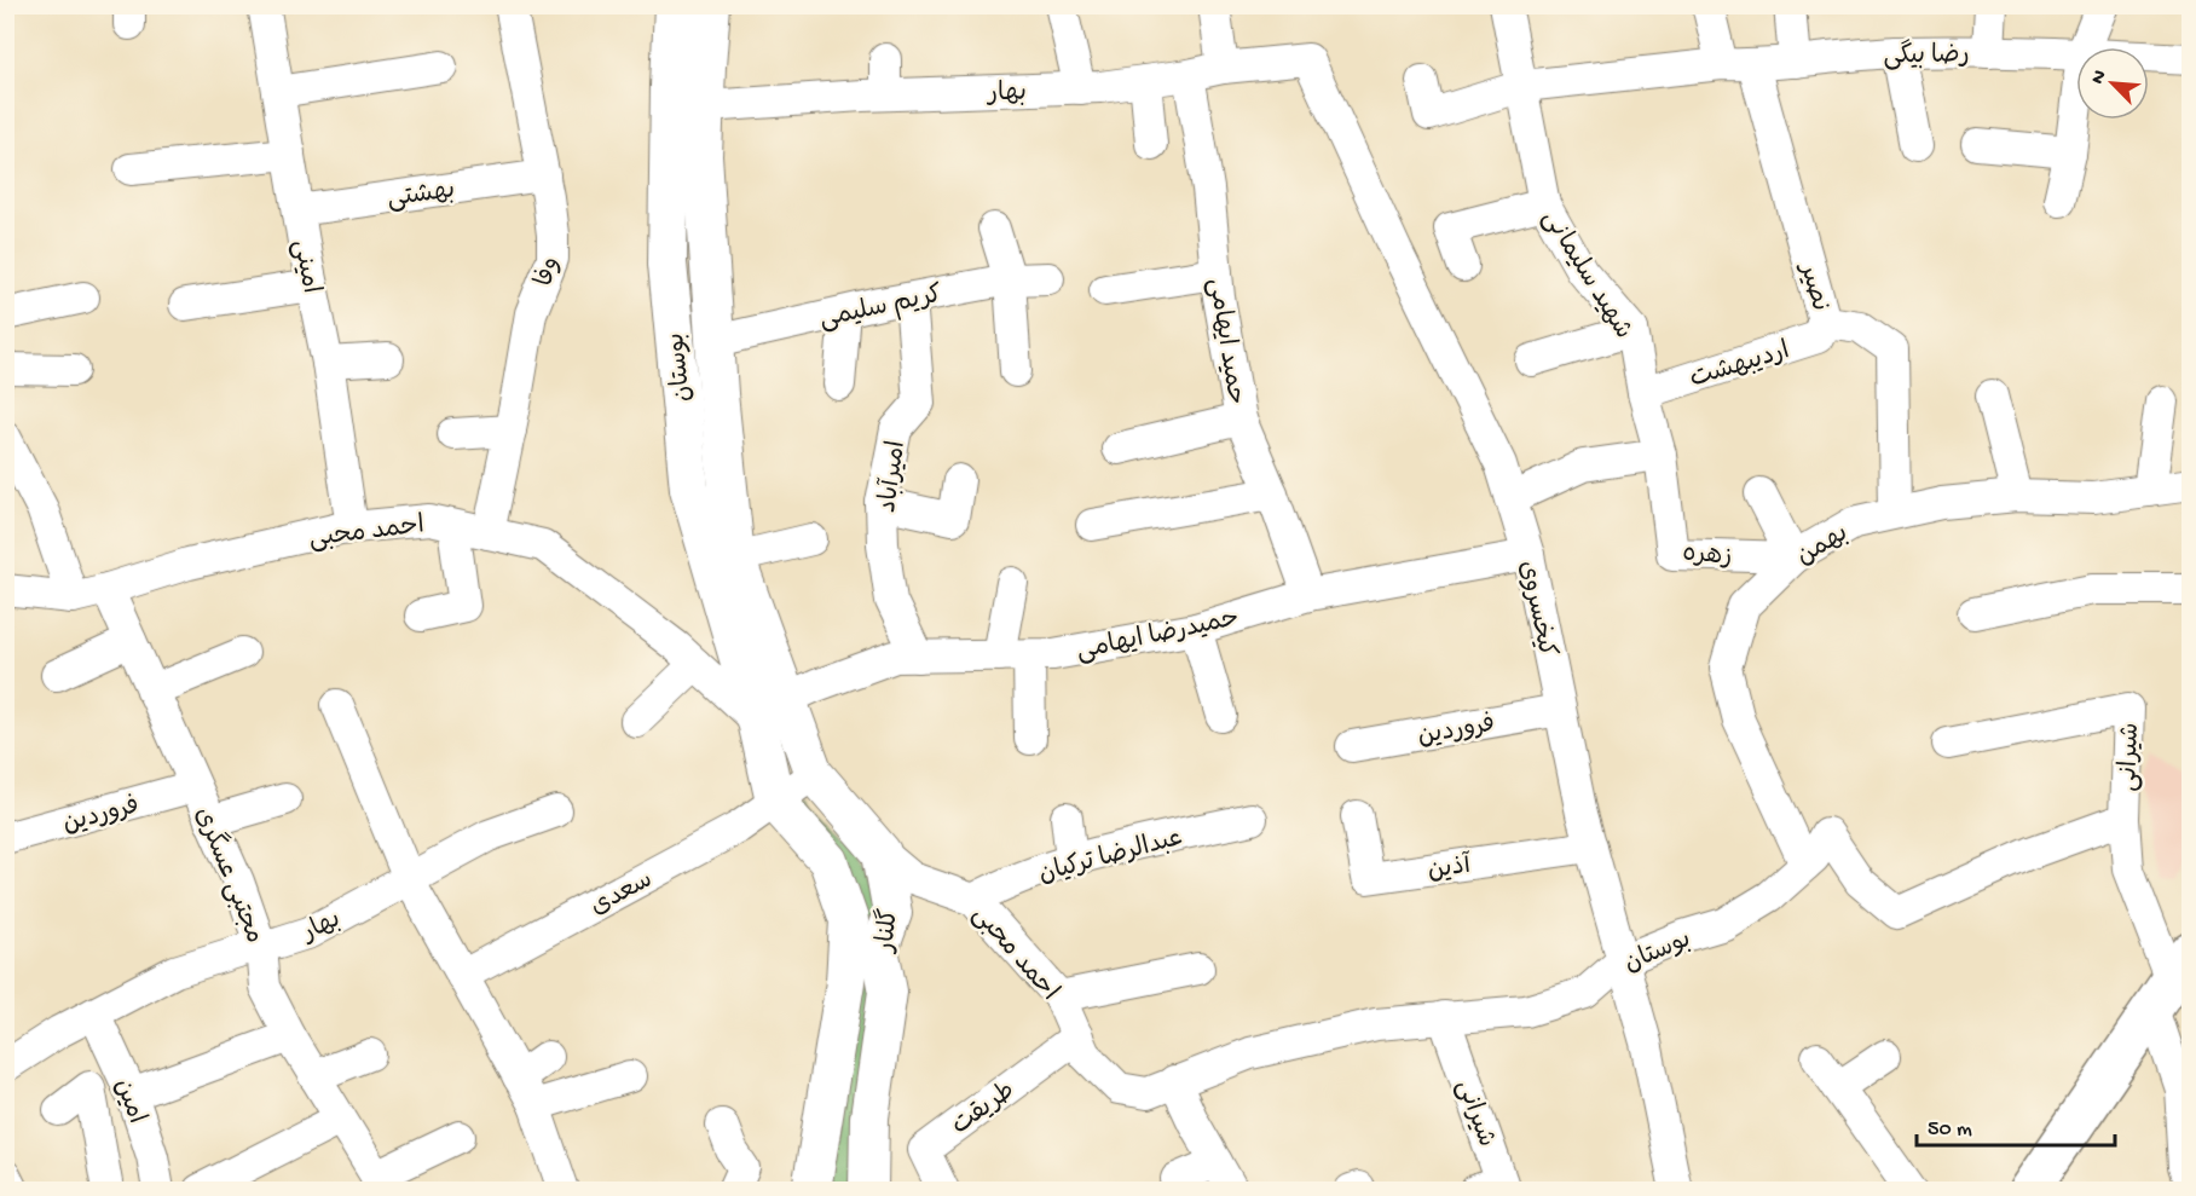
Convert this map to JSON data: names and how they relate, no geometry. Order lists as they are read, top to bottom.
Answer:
{
  "streets": {
    "street": [
      "رضا بیگی",
      "بهار",
      "بهشتی",
      "امینی",
      "وفا",
      "شهید سلیمانی",
      "نصیر",
      "کریم سلیمی",
      "حمید ایهامی",
      "اردیبهشت",
      "بوستان",
      "امیرآباد",
      "احمد محبی",
      "بهمن",
      "زهره",
      "کیخسروی",
      "حمیدرضا ایهامی",
      "فروردین",
      "شیرانی",
      "عبدالرضا ترکیان",
      "آذین",
      "مجتبی عسگری",
      "سعدی",
      "گلنار",
      "امین",
      "طریقت"
    ]
  },
  "crossings": [
    ["رضا بیگی", "شهید سلیمانی"],
    ["رضا بیگی", "نصیر"],
    ["بهار", "حمید ایهامی"],
    ["بهار", "بوستان"],
    ["بهار", "کیخسروی"],
    ["بهار", "مجتبی عسگری"],
    ["بهار", "امین"],
    ["بهشتی", "امینی"],
    ["بهشتی", "وفا"],
    ["امینی", "احمد محبی"],
    ["وفا", "احمد محبی"],
    ["شهید سلیمانی", "اردیبهشت"],
    ["شهید سلیمانی", "زهره"],
    ["نصیر", "اردیبهشت"],
    ["نصیر", "بهمن"],
    ["کریم سلیمی", "بوستان"],
    ["کریم سلیمی", "امیرآباد"],
    ["حمید ایهامی", "حمیدرضا ایهامی"],
    ["بوستان", "احمد محبی"],
    ["بوستان", "بهمن"],
    ["بوستان", "کیخسروی"],
    ["بوستان", "حمیدرضا ایهامی"],
    ["بوستان", "شیرانی"],
    ["بوستان", "گلنار"],
    ["امیرآباد", "حمیدرضا ایهامی"],
    ["احمد محبی", "حمیدرضا ایهامی"],
    ["احمد محبی", "عبدالرضا ترکیان"],
    ["احمد محبی", "مجتبی عسگری"],
    ["احمد محبی", "گلنار"],
    ["احمد محبی", "طریقت"],
    ["بهمن", "زهره"],
    ["کیخسروی", "حمیدرضا ایهامی"],
    ["کیخسروی", "فروردین"],
    ["کیخسروی", "آذین"],
    ["حمیدرضا ایهامی", "گلنار"],
    ["فروردین", "مجتبی عسگری"],
    ["سعدی", "گلنار"]
  ],
  "scale_bar": "50 m",
  "north": "top left"
}
